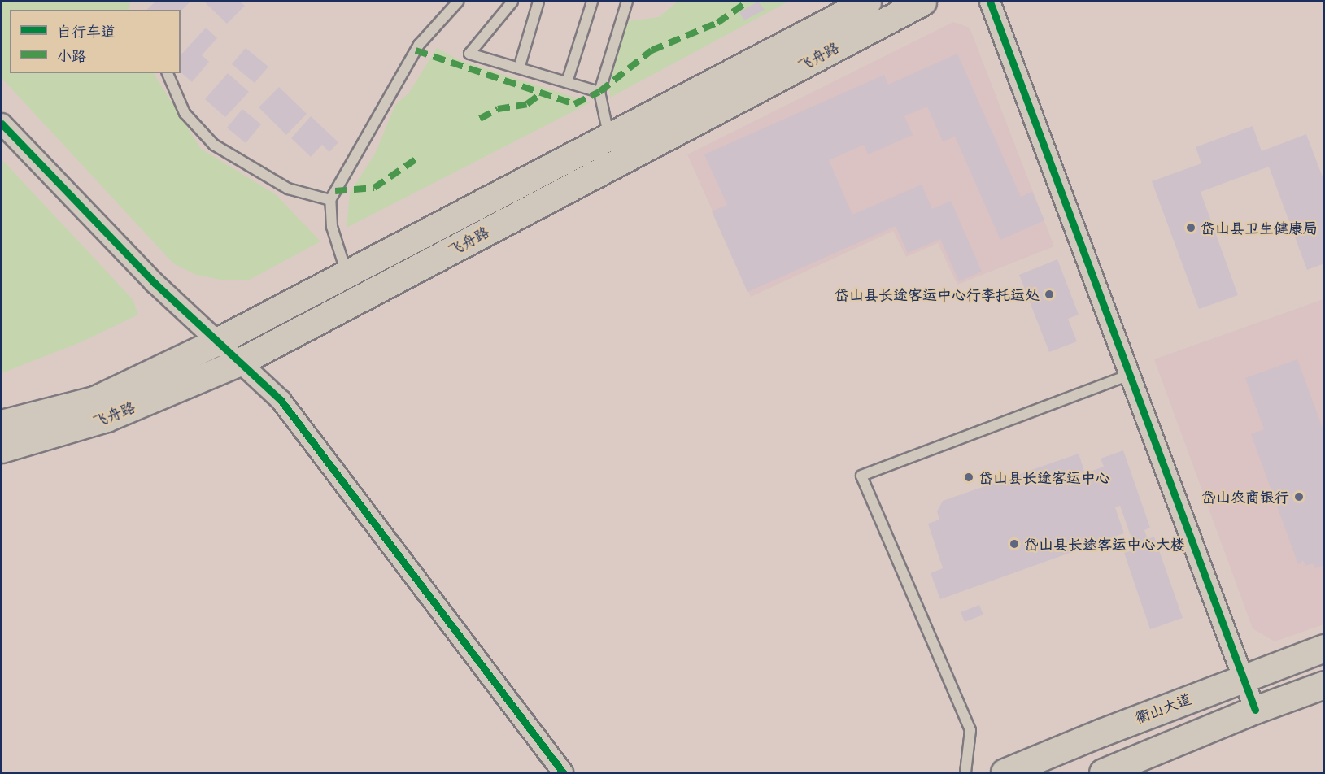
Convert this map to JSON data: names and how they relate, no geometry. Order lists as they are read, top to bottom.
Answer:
{
  "streets": {
    "main road": ["飞舟路", "衢山大道"]
  },
  "places": [
    "岱山县卫生健康局",
    "岱山县长途客运中心行李托运处",
    "岱山县长途客运中心",
    "岱山农商银行",
    "岱山县长途客运中心大楼"
  ],
  "legend": ["自行车道", "小路"]
}
